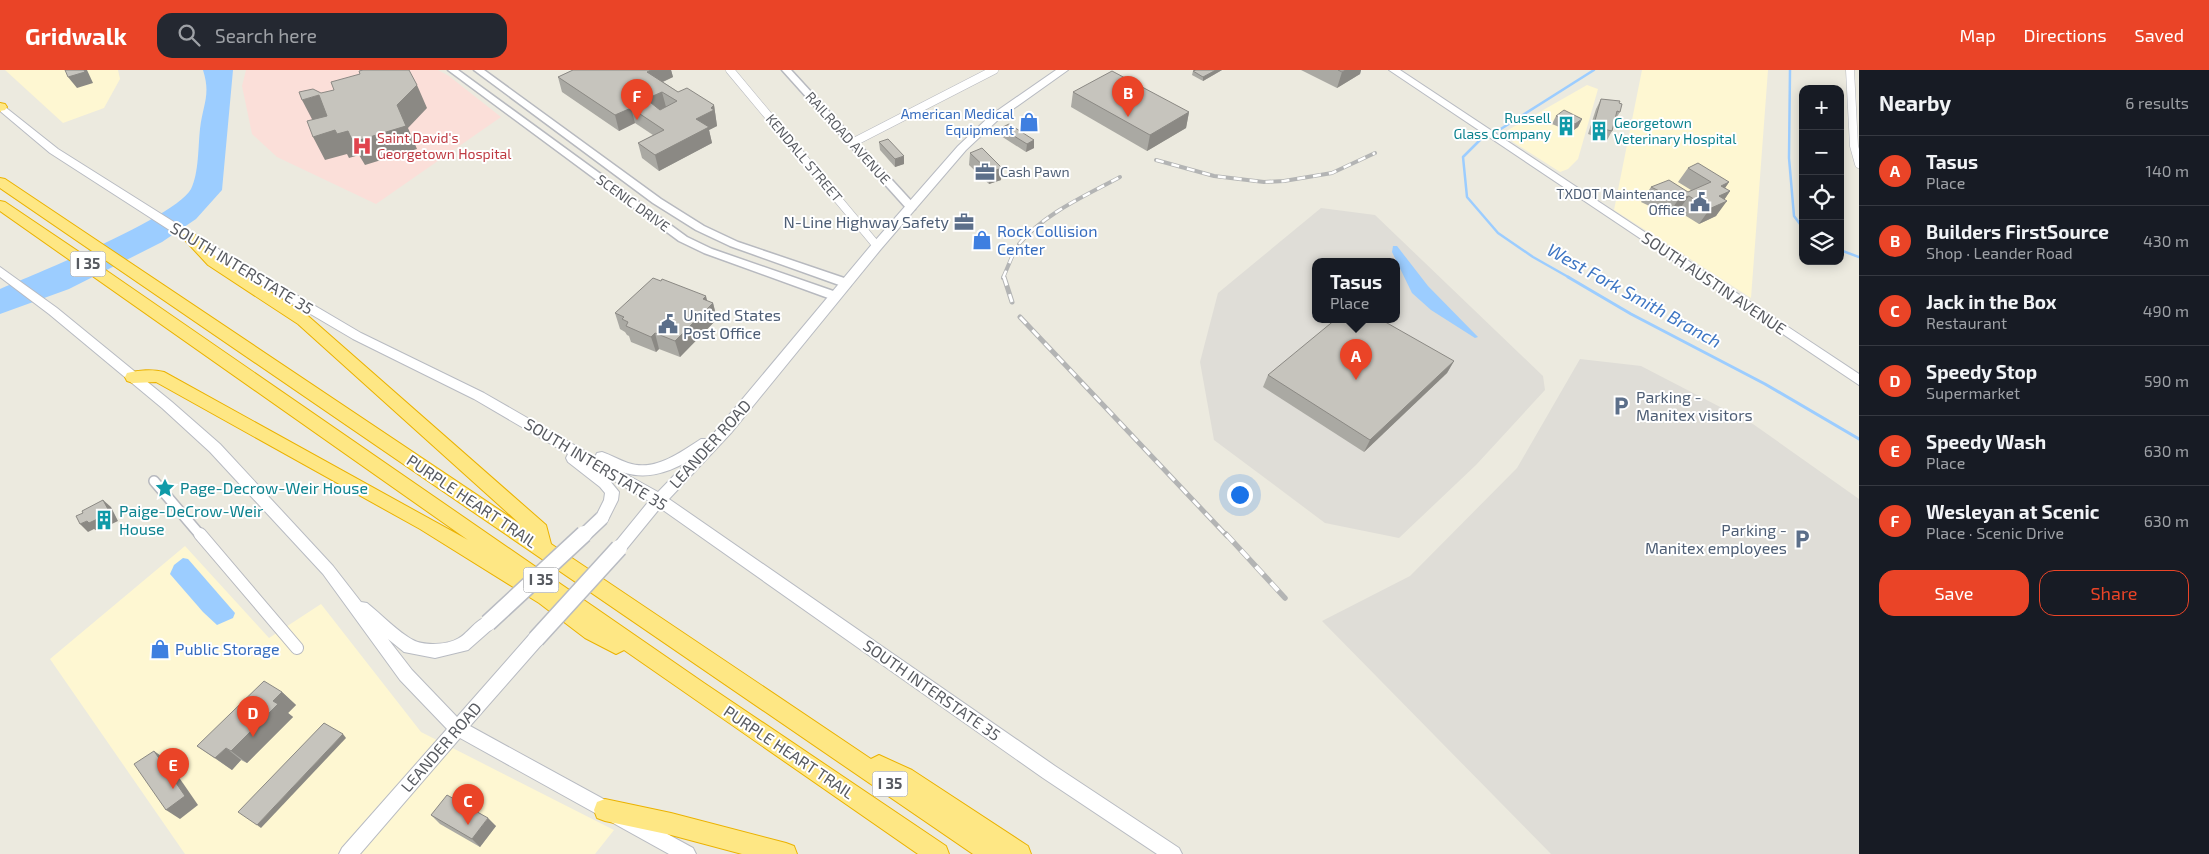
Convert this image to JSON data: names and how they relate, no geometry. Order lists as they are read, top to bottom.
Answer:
{
  "streets": {
    "highway": ["I 35", "PURPLE HEART TRAIL"],
    "main road": ["SOUTH INTERSTATE 35", "SOUTH AUSTIN AVENUE", "LEANDER ROAD"],
    "street": ["RAILROAD AVENUE", "KENDALL STREET", "SCENIC DRIVE"]
  },
  "crossings": [
    ["RAILROAD AVENUE", "LEANDER ROAD"],
    ["KENDALL STREET", "LEANDER ROAD"],
    ["SCENIC DRIVE", "LEANDER ROAD"],
    ["SOUTH INTERSTATE 35", "LEANDER ROAD"]
  ],
  "water": ["West Fork Smith Branch"],
  "places": {
    "shop": ["American Medical Equipment", "Rock Collision Center", "Public Storage"],
    "building": ["Russell Glass Company", "Georgetown Veterinary Hospital", "Paige-DeCrow-Weir House"],
    "hospital": ["Saint David's Georgetown Hospital"],
    "office": ["Cash Pawn", "N-Line Highway Safety"],
    "public building": ["TXDOT Maintenance Office", "United States Post Office"],
    "parking": ["Parking - Manitex visitors", "Parking - Manitex employees"],
    "place": ["Page-Decrow-Weir House"]
  },
  "page": {
    "header": "Gridwalk",
    "search": "Search here",
    "nav": ["Map", "Directions", "Saved"],
    "heading": ["Nearby", "6 results"],
    "pins": [
      "B",
      "F",
      "A",
      "D",
      "E",
      "C"
    ],
    "map_buttons": ["+", "−"],
    "list": [
      {
        "mark": "A",
        "name": "Tasus",
        "note": "Place",
        "value": "140 m"
      },
      {
        "mark": "B",
        "name": "Builders FirstSource",
        "note": "Shop · Leander Road",
        "value": "430 m"
      },
      {
        "mark": "C",
        "name": "Jack in the Box",
        "note": "Restaurant",
        "value": "490 m"
      },
      {
        "mark": "D",
        "name": "Speedy Stop",
        "note": "Supermarket",
        "value": "590 m"
      },
      {
        "mark": "E",
        "name": "Speedy Wash",
        "note": "Place",
        "value": "630 m"
      },
      {
        "mark": "F",
        "name": "Wesleyan at Scenic",
        "note": "Place · Scenic Drive",
        "value": "630 m"
      }
    ],
    "popup": ["Tasus", "Place"],
    "buttons": ["Save", "Share"]
  }
}
